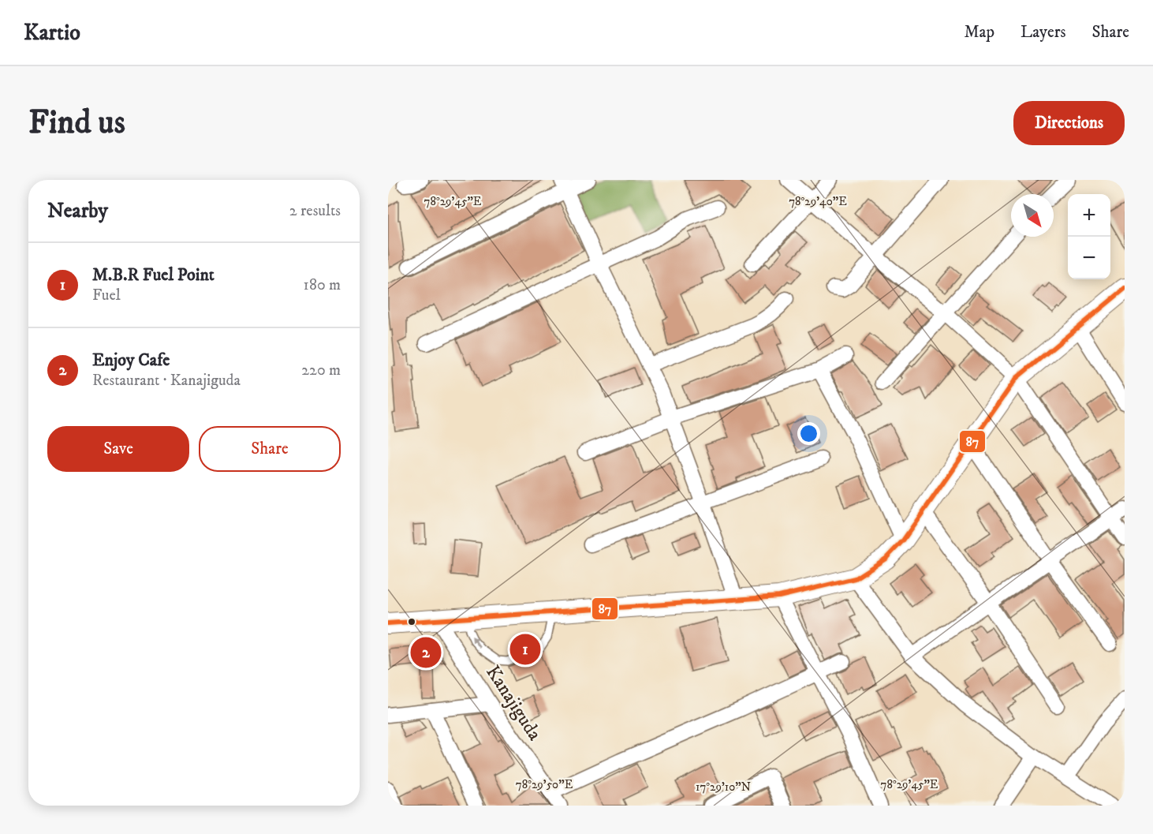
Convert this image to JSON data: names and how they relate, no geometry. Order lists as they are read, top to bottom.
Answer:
{
  "streets": {
    "street": ["Kanajiguda"]
  },
  "lines": ["transit line 87"],
  "north": "bottom right",
  "page": {
    "header": "Kartio",
    "nav": ["Map", "Layers", "Share"],
    "buttons": [
      "Directions",
      ["Save", "Share"]
    ],
    "title": "Find us",
    "heading": ["Nearby", "2 results"],
    "map_buttons": ["+", "−"],
    "list": [
      {
        "mark": "1",
        "name": "M.B.R Fuel Point",
        "note": "Fuel",
        "value": "180 m"
      },
      {
        "mark": "2",
        "name": "Enjoy Cafe",
        "note": "Restaurant · Kanajiguda",
        "value": "220 m"
      }
    ],
    "pins": ["1", "2"]
  },
  "coordinates": [
    "78°29'45\"E",
    "78°29'40\"E",
    "78°29'50\"E",
    "17°29'10\"N"
  ]
}
